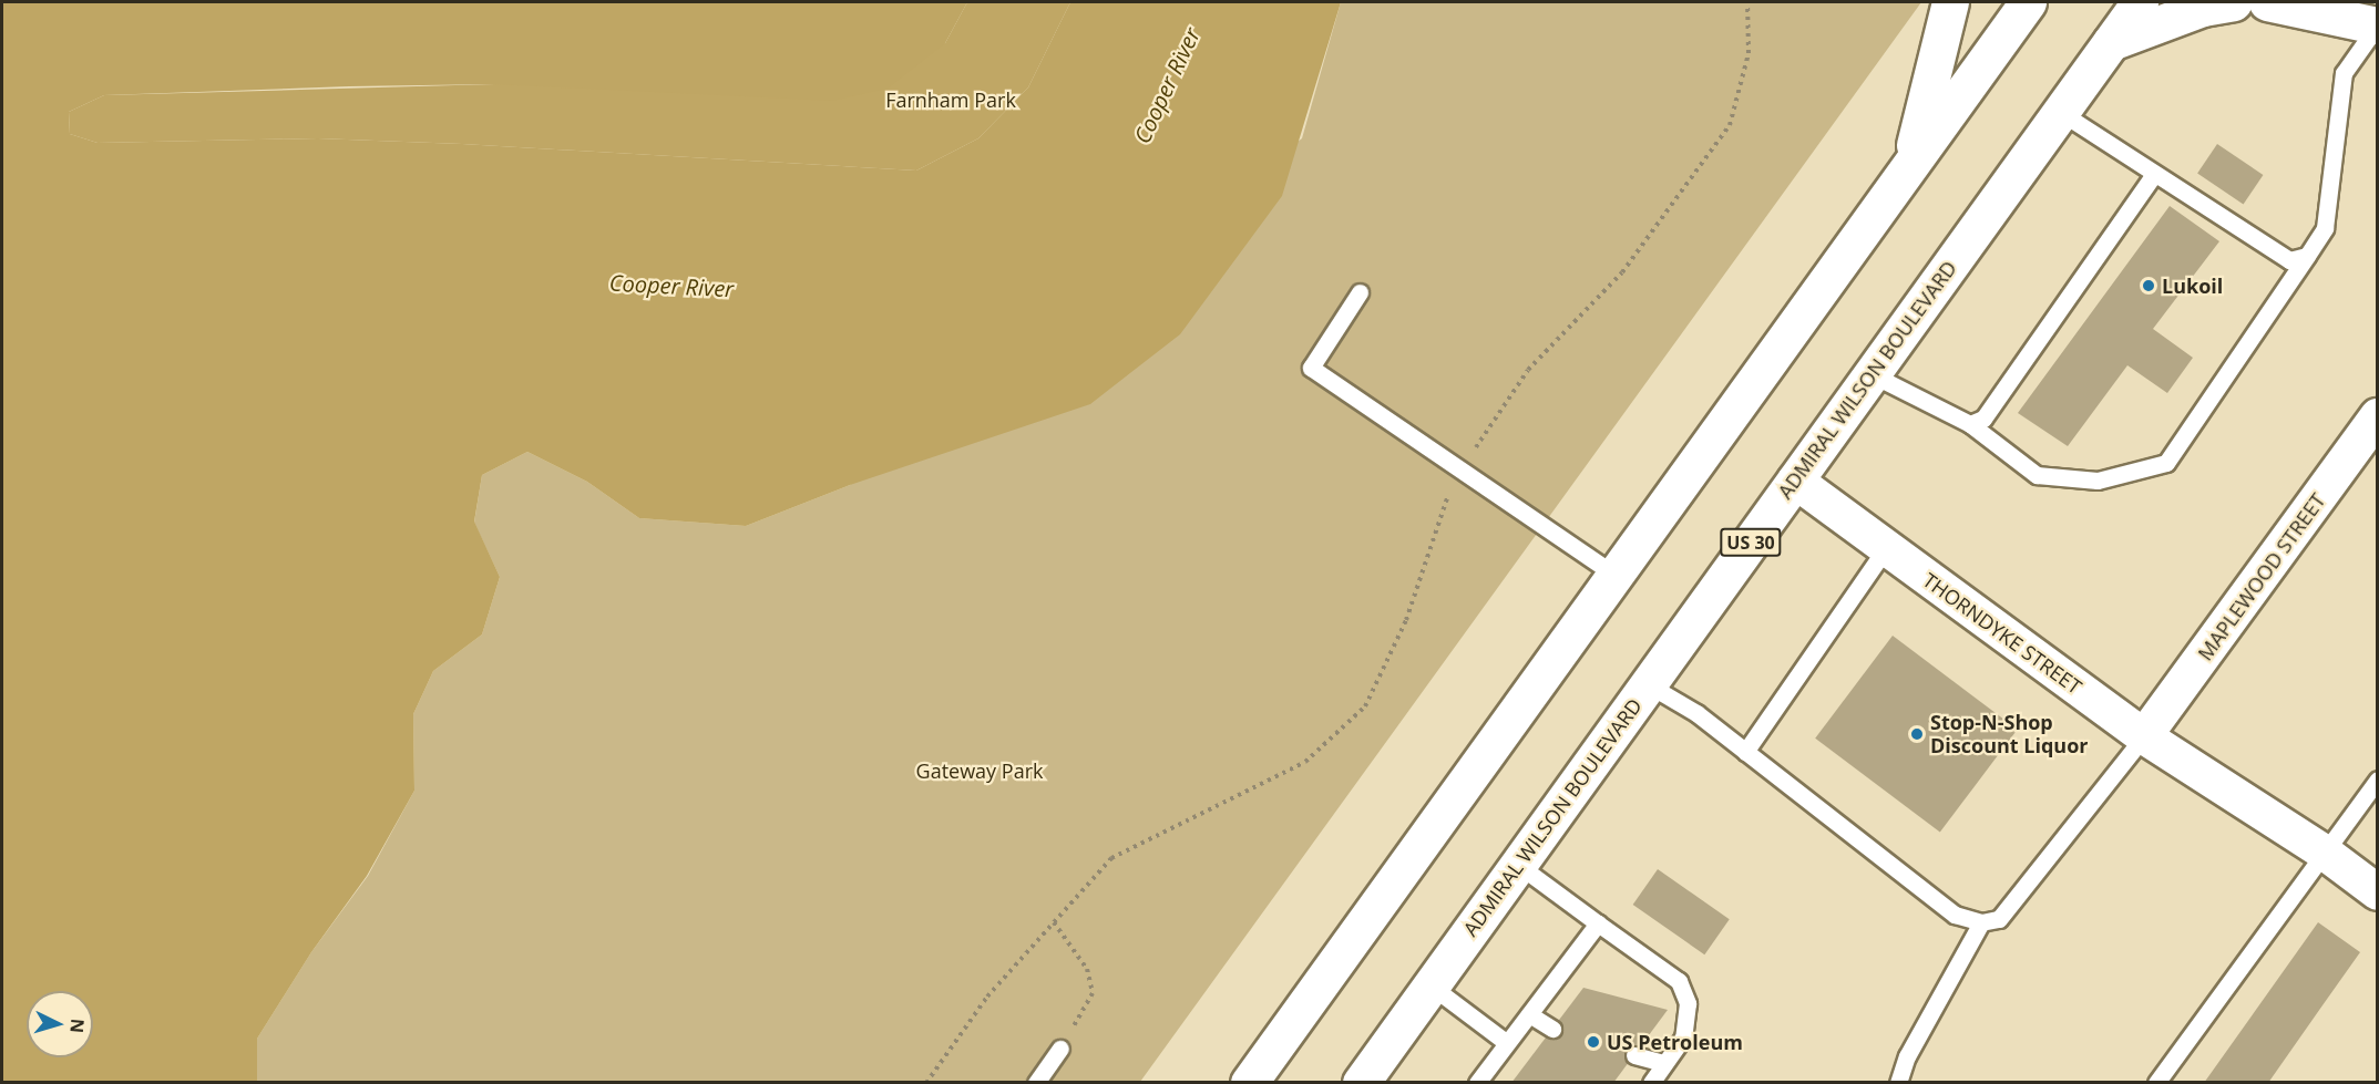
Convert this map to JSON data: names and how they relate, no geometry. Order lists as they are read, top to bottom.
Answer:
{
  "streets": {
    "highway": ["ADMIRAL WILSON BOULEVARD", "US 30"],
    "street": ["MAPLEWOOD STREET", "THORNDYKE STREET"]
  },
  "crossings": [
    ["ADMIRAL WILSON BOULEVARD", "THORNDYKE STREET"],
    ["MAPLEWOOD STREET", "THORNDYKE STREET"]
  ],
  "water": ["Cooper River"],
  "parks": ["Farnham Park", "Gateway Park"],
  "places": ["Lukoil", "Stop-N-Shop Discount Liquor", "US Petroleum"],
  "north": "right"
}
